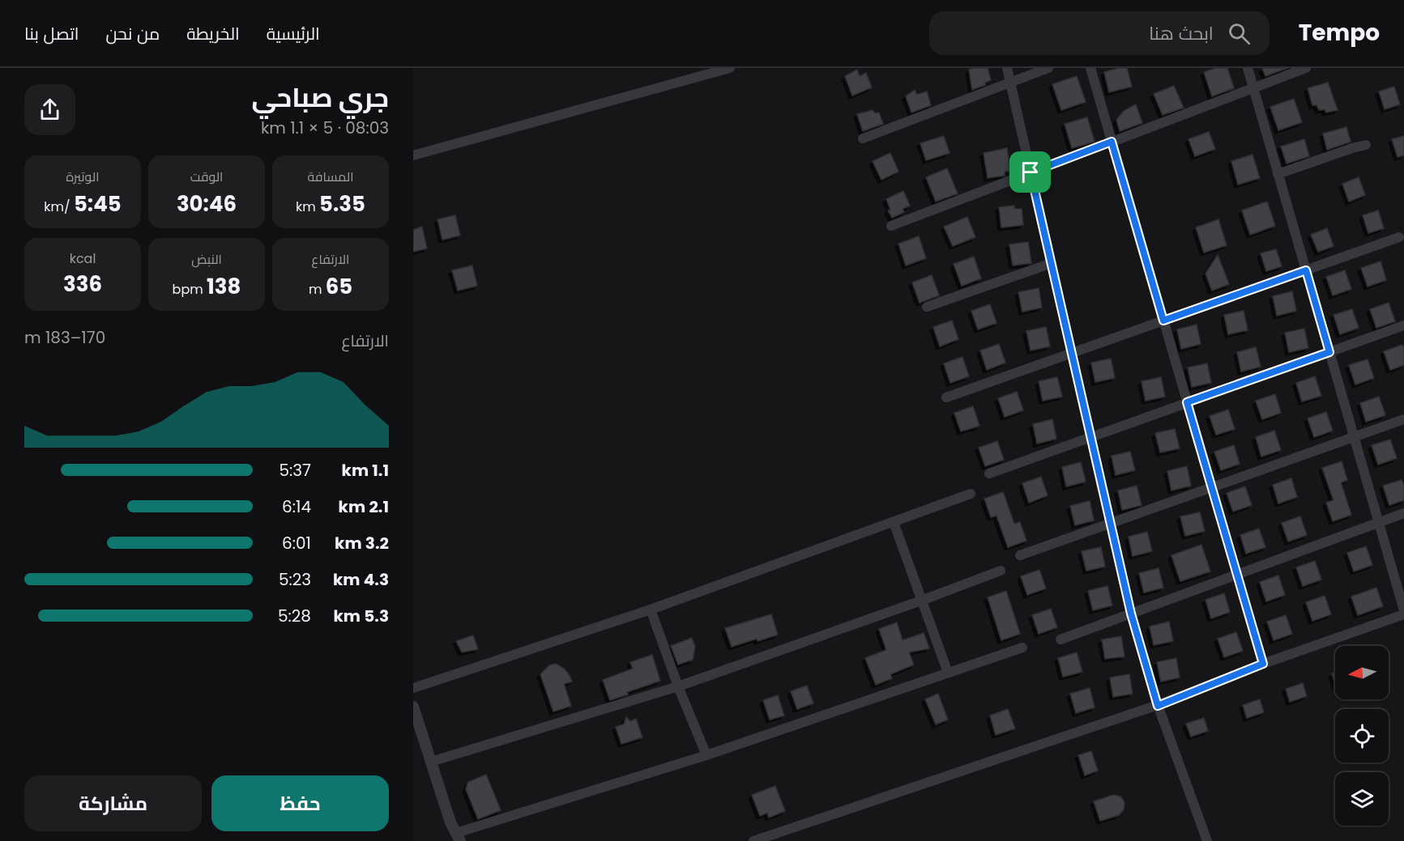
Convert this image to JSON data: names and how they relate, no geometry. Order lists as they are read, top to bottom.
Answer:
{
  "north": "left",
  "page": {
    "header": "Tempo",
    "search": "ابحث هنا",
    "nav": [
      "الرئيسية",
      "الخريطة",
      "من نحن",
      "اتصل بنا"
    ],
    "heading": ["جري صباحي", "08:03 · 5 × 1.1 km"],
    "stats": [
      ["المسافة", "5.35 km"],
      ["الوقت", "30:46"],
      ["الوتيرة", "5:45 /km"],
      ["الارتفاع", "65 m"],
      ["النبض", "138 bpm"],
      ["kcal", "336"]
    ],
    "chart": ["الارتفاع", "170–183 m"],
    "list": [
      {
        "name": "1.1 km",
        "note": "5:37"
      },
      {
        "name": "2.1 km",
        "note": "6:14"
      },
      {
        "name": "3.2 km",
        "note": "6:01"
      },
      {
        "name": "4.3 km",
        "note": "5:23"
      },
      {
        "name": "5.3 km",
        "note": "5:28"
      }
    ],
    "buttons": ["حفظ", "مشاركة"]
  }
}
